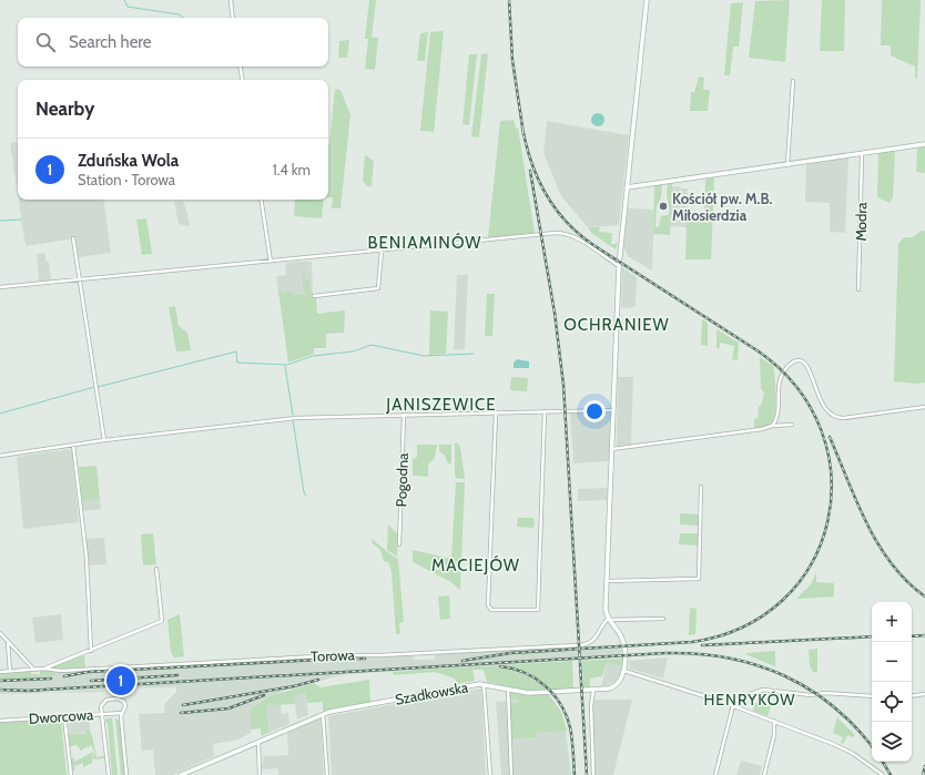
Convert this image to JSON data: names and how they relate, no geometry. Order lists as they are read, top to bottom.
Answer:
{
  "streets": {
    "street": [
      "Modra",
      "Pogodna",
      "Torowa",
      "Szadkowska",
      "Dworcowa"
    ]
  },
  "districts": [
    "BENIAMINÓW",
    "OCHRANIEW",
    "JANISZEWICE",
    "MACIEJÓW",
    "HENRYKÓW"
  ],
  "places": ["Kościół pw. M.B. Miłosierdzia"],
  "page": {
    "search": "Search here",
    "heading": "Nearby",
    "list": [
      {
        "mark": "1",
        "name": "Zduńska Wola",
        "note": "Station · Torowa",
        "value": "1.4 km"
      }
    ],
    "map_buttons": ["+", "−"],
    "pins": "1"
  }
}
